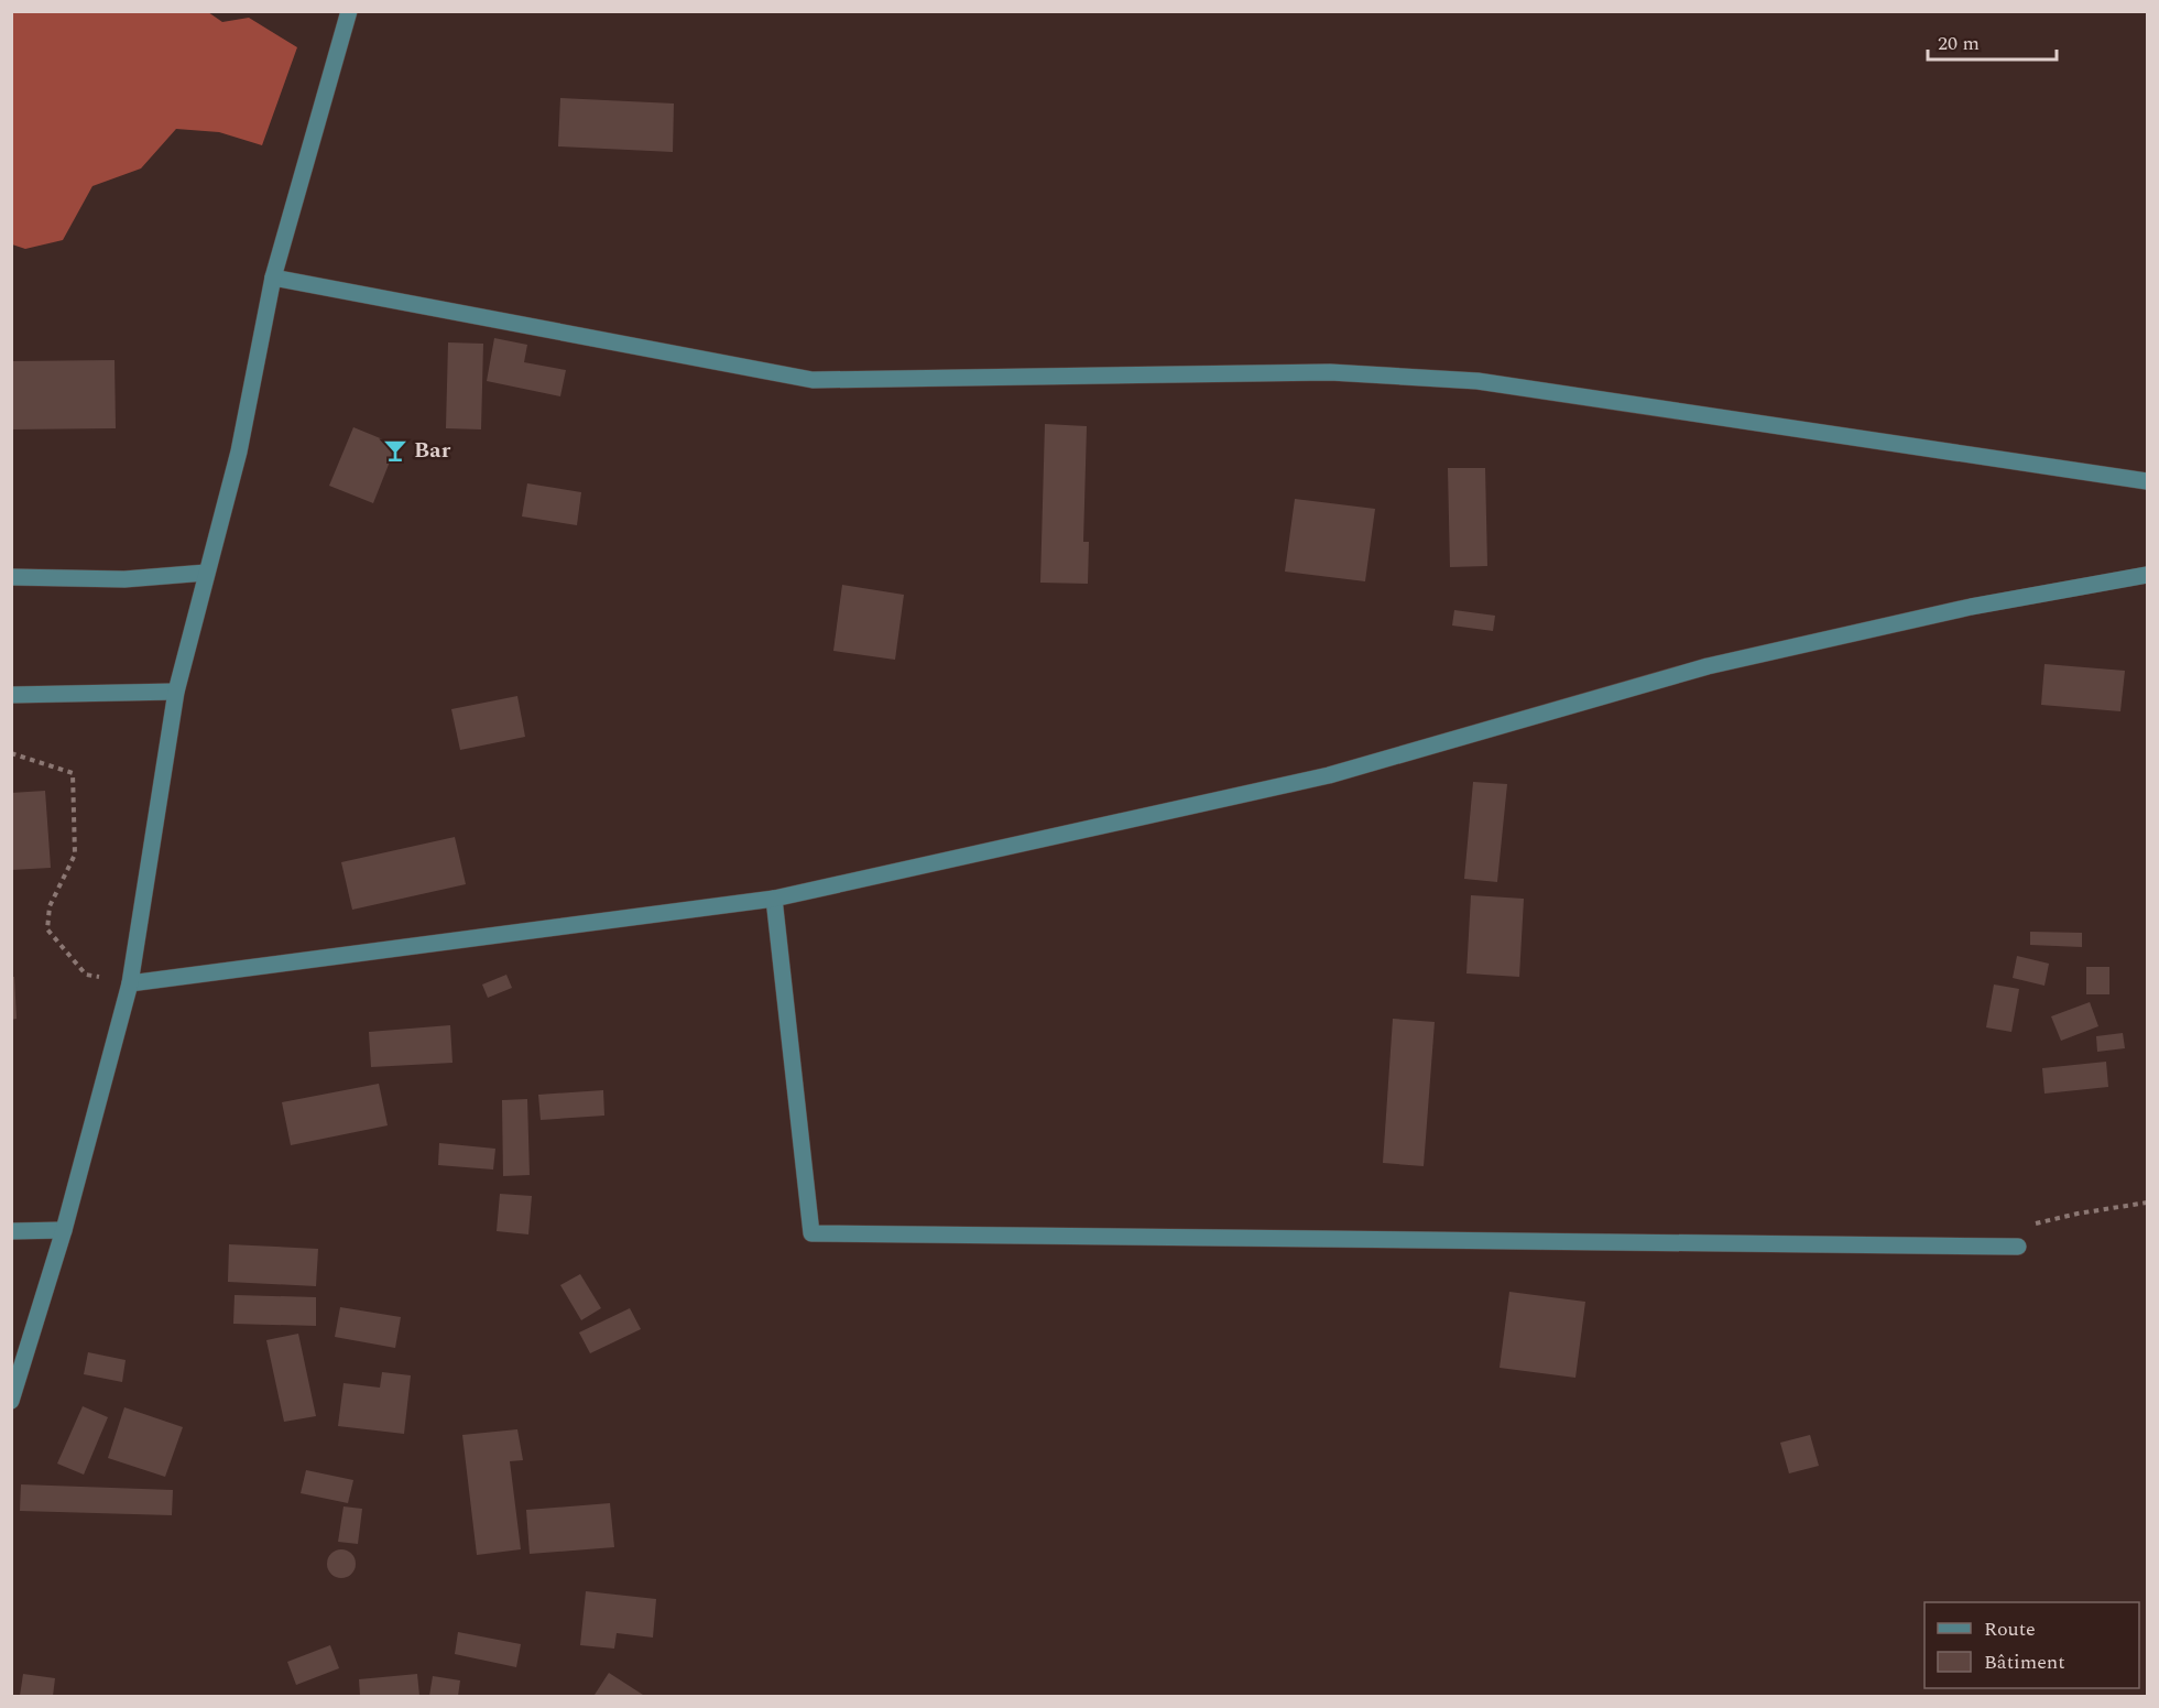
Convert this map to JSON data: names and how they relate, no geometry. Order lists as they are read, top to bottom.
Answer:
{
  "places": {
    "bar": ["Bar"]
  },
  "legend": ["Route", "Bâtiment"],
  "scale_bar": "20 m"
}
